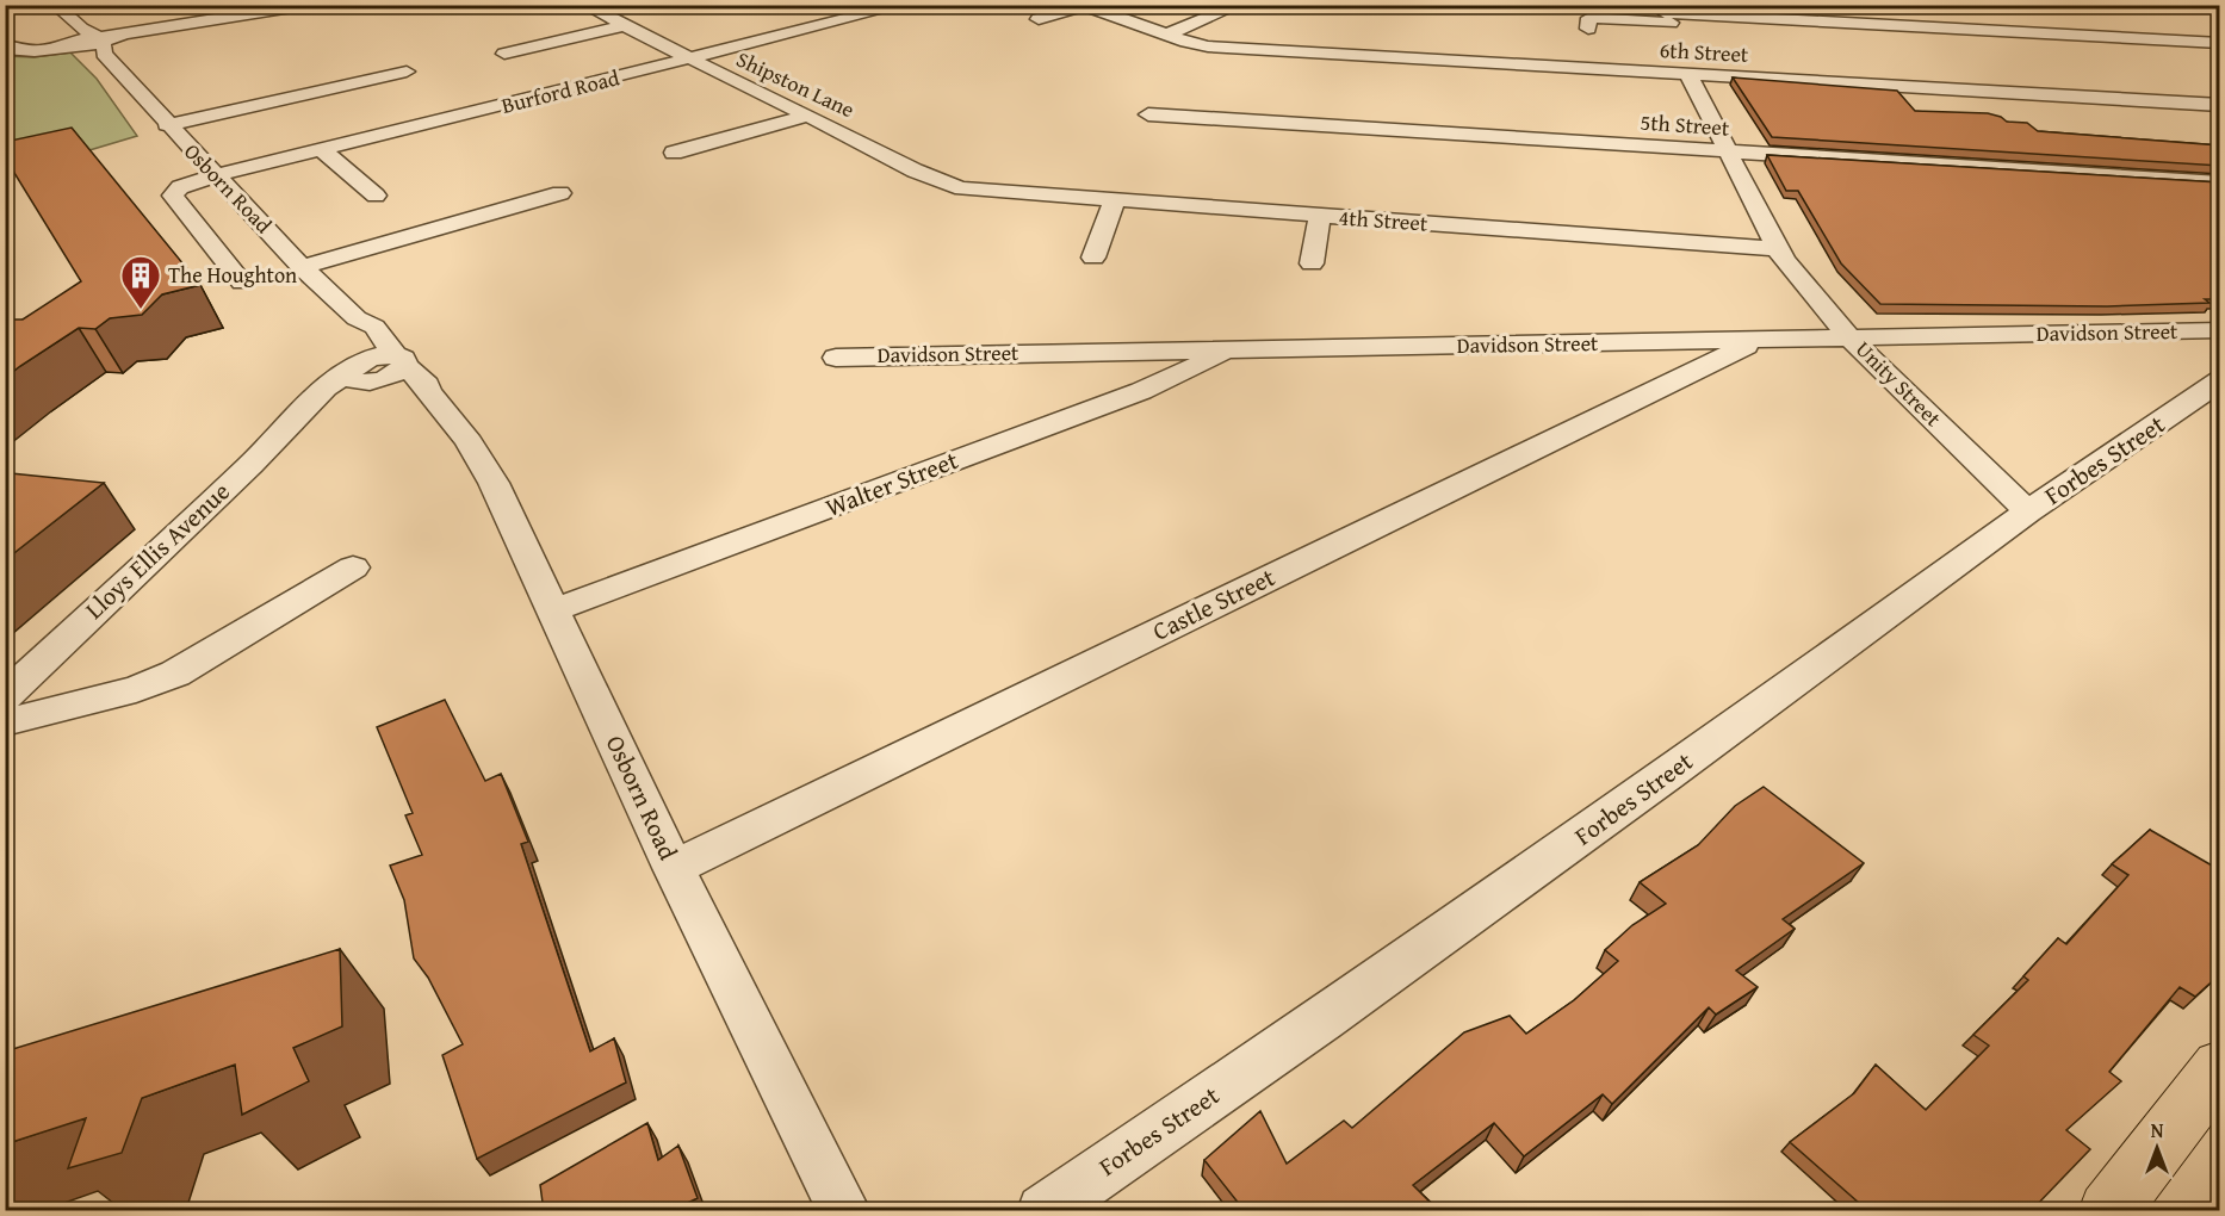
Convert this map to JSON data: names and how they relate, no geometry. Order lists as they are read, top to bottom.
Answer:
{
  "streets": {
    "street": [
      "6th Street",
      "Shipston Lane",
      "Burford Road",
      "5th Street",
      "Osborn Road",
      "4th Street",
      "Davidson Street",
      "Unity Street",
      "Forbes Street",
      "Walter Street",
      "Lloys Ellis Avenue",
      "Castle Street"
    ]
  },
  "crossings": [
    ["6th Street", "Unity Street"],
    ["Shipston Lane", "Burford Road"],
    ["Shipston Lane", "4th Street"],
    ["Burford Road", "Osborn Road"],
    ["5th Street", "Unity Street"],
    ["Osborn Road", "Walter Street"],
    ["Osborn Road", "Lloys Ellis Avenue"],
    ["Osborn Road", "Castle Street"],
    ["4th Street", "Unity Street"],
    ["Davidson Street", "Unity Street"],
    ["Davidson Street", "Walter Street"],
    ["Davidson Street", "Castle Street"],
    ["Unity Street", "Forbes Street"]
  ],
  "places": {
    "building": ["The Houghton"]
  },
  "north": "top"
}
